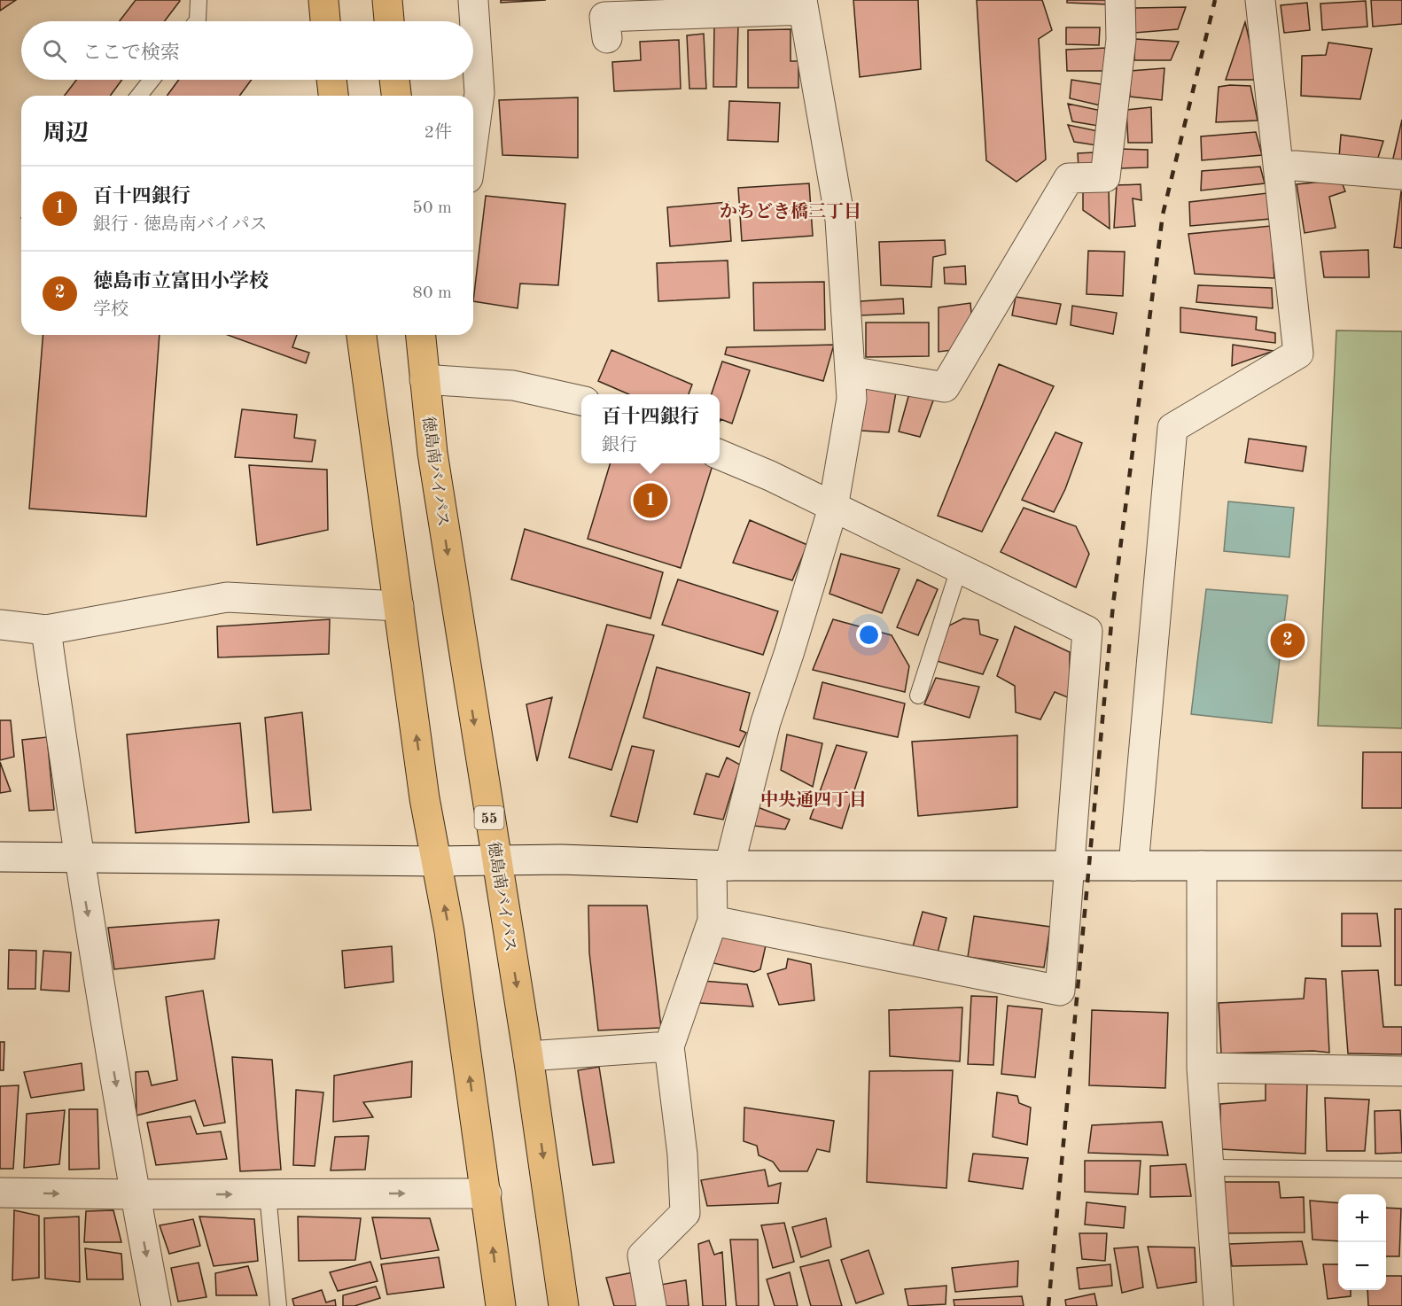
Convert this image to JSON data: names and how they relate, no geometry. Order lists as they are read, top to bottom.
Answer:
{
  "streets": {
    "highway": ["徳島南バイパス", "55"]
  },
  "districts": ["かちどき橋三丁目", "中央通四丁目"],
  "page": {
    "search": "ここで検索",
    "heading": ["周辺", "2件"],
    "list": [
      {
        "mark": "1",
        "name": "百十四銀行",
        "note": "銀行 · 徳島南バイパス",
        "value": "50 m"
      },
      {
        "mark": "2",
        "name": "徳島市立富田小学校",
        "note": "学校",
        "value": "80 m"
      }
    ],
    "popup": ["百十四銀行", "銀行"],
    "pins": ["1", "2"],
    "map_buttons": ["+", "−"]
  }
}
